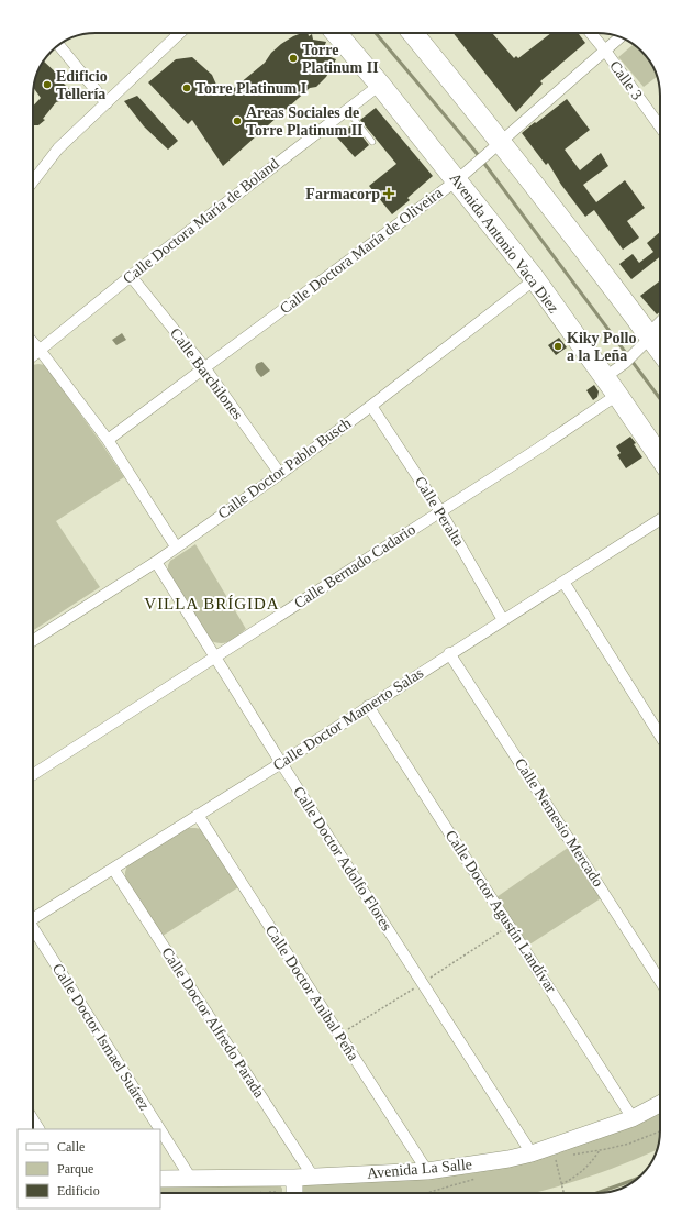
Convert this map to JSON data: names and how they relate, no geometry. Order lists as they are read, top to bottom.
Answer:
{
  "streets": {
    "highway": ["Avenida Antonio Vaca Diez"],
    "main road": ["Avenida La Salle"],
    "street": [
      "Calle 3",
      "Calle Doctora María de Boland",
      "Calle Doctora María de Oliveira",
      "Calle Barchilones",
      "Calle Doctor Pablo Busch",
      "Calle Peralta",
      "Calle Bernado Cadario",
      "Calle Doctor Mamerto Salas",
      "Calle Nemesio Mercado",
      "Calle Doctor Adolfo Flores",
      "Calle Doctor Agustín Landívar",
      "Calle Doctor Anibal Peña",
      "Calle Doctor Alfredo Parada",
      "Calle Doctor Ismael Suárez"
    ]
  },
  "crossings": [
    ["Calle 3", "Calle Doctora María de Oliveira"],
    ["Calle Doctora María de Boland", "Avenida Antonio Vaca Diez"],
    ["Calle Doctora María de Boland", "Calle Barchilones"],
    ["Avenida Antonio Vaca Diez", "Calle Doctora María de Oliveira"],
    ["Avenida Antonio Vaca Diez", "Calle Doctor Pablo Busch"],
    ["Avenida Antonio Vaca Diez", "Calle Bernado Cadario"],
    ["Calle Doctora María de Oliveira", "Calle Barchilones"],
    ["Calle Barchilones", "Calle Doctor Pablo Busch"],
    ["Calle Doctor Pablo Busch", "Calle Peralta"],
    ["Calle Doctor Pablo Busch", "Calle Doctor Adolfo Flores"],
    ["Calle Peralta", "Calle Bernado Cadario"],
    ["Calle Peralta", "Calle Doctor Mamerto Salas"],
    ["Calle Bernado Cadario", "Calle Doctor Adolfo Flores"],
    ["Calle Doctor Mamerto Salas", "Calle Nemesio Mercado"],
    ["Calle Doctor Mamerto Salas", "Calle Doctor Adolfo Flores"],
    ["Calle Doctor Mamerto Salas", "Calle Doctor Agustín Landívar"],
    ["Calle Doctor Mamerto Salas", "Calle Doctor Anibal Peña"],
    ["Calle Doctor Mamerto Salas", "Calle Doctor Alfredo Parada"],
    ["Calle Doctor Adolfo Flores", "Avenida La Salle"],
    ["Calle Doctor Agustín Landívar", "Avenida La Salle"],
    ["Calle Doctor Anibal Peña", "Avenida La Salle"],
    ["Calle Doctor Alfredo Parada", "Avenida La Salle"],
    ["Calle Doctor Ismael Suárez", "Avenida La Salle"]
  ],
  "districts": ["VILLA BRÍGIDA"],
  "places": {
    "other": [
      "Torre Platinum II",
      "Edificio Tellería",
      "Torre Platinum I",
      "Areas Sociales de Torre Platinum II",
      "Kiky Pollo a la Leña"
    ],
    "health": ["Farmacorp"]
  },
  "legend": ["Calle", "Parque", "Edificio"]
}
